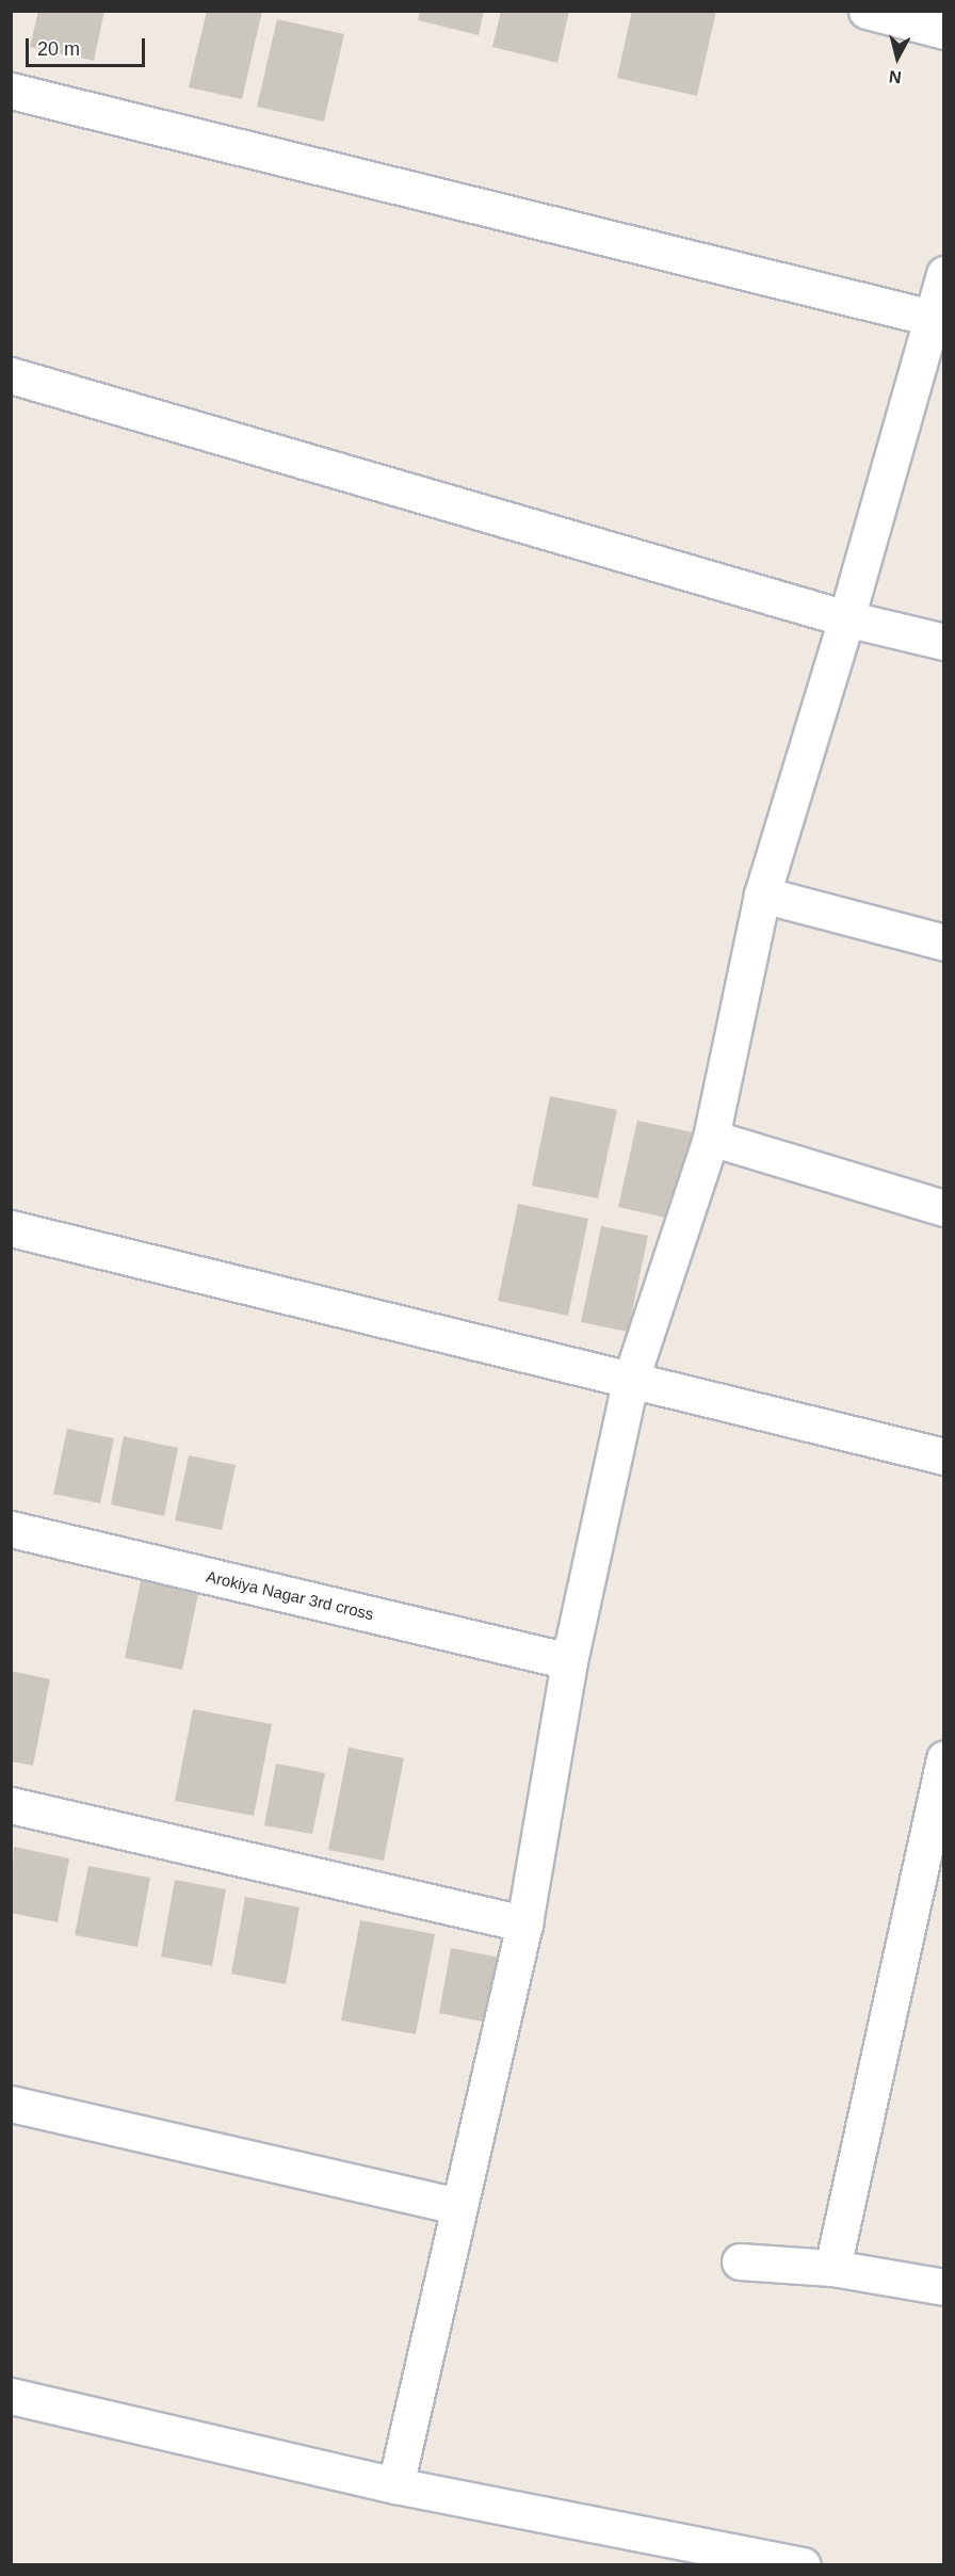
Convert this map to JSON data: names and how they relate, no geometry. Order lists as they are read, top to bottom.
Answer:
{
  "streets": {
    "street": ["Arokiya Nagar 3rd cross"]
  },
  "scale_bar": "20 m",
  "north": "bottom"
}
